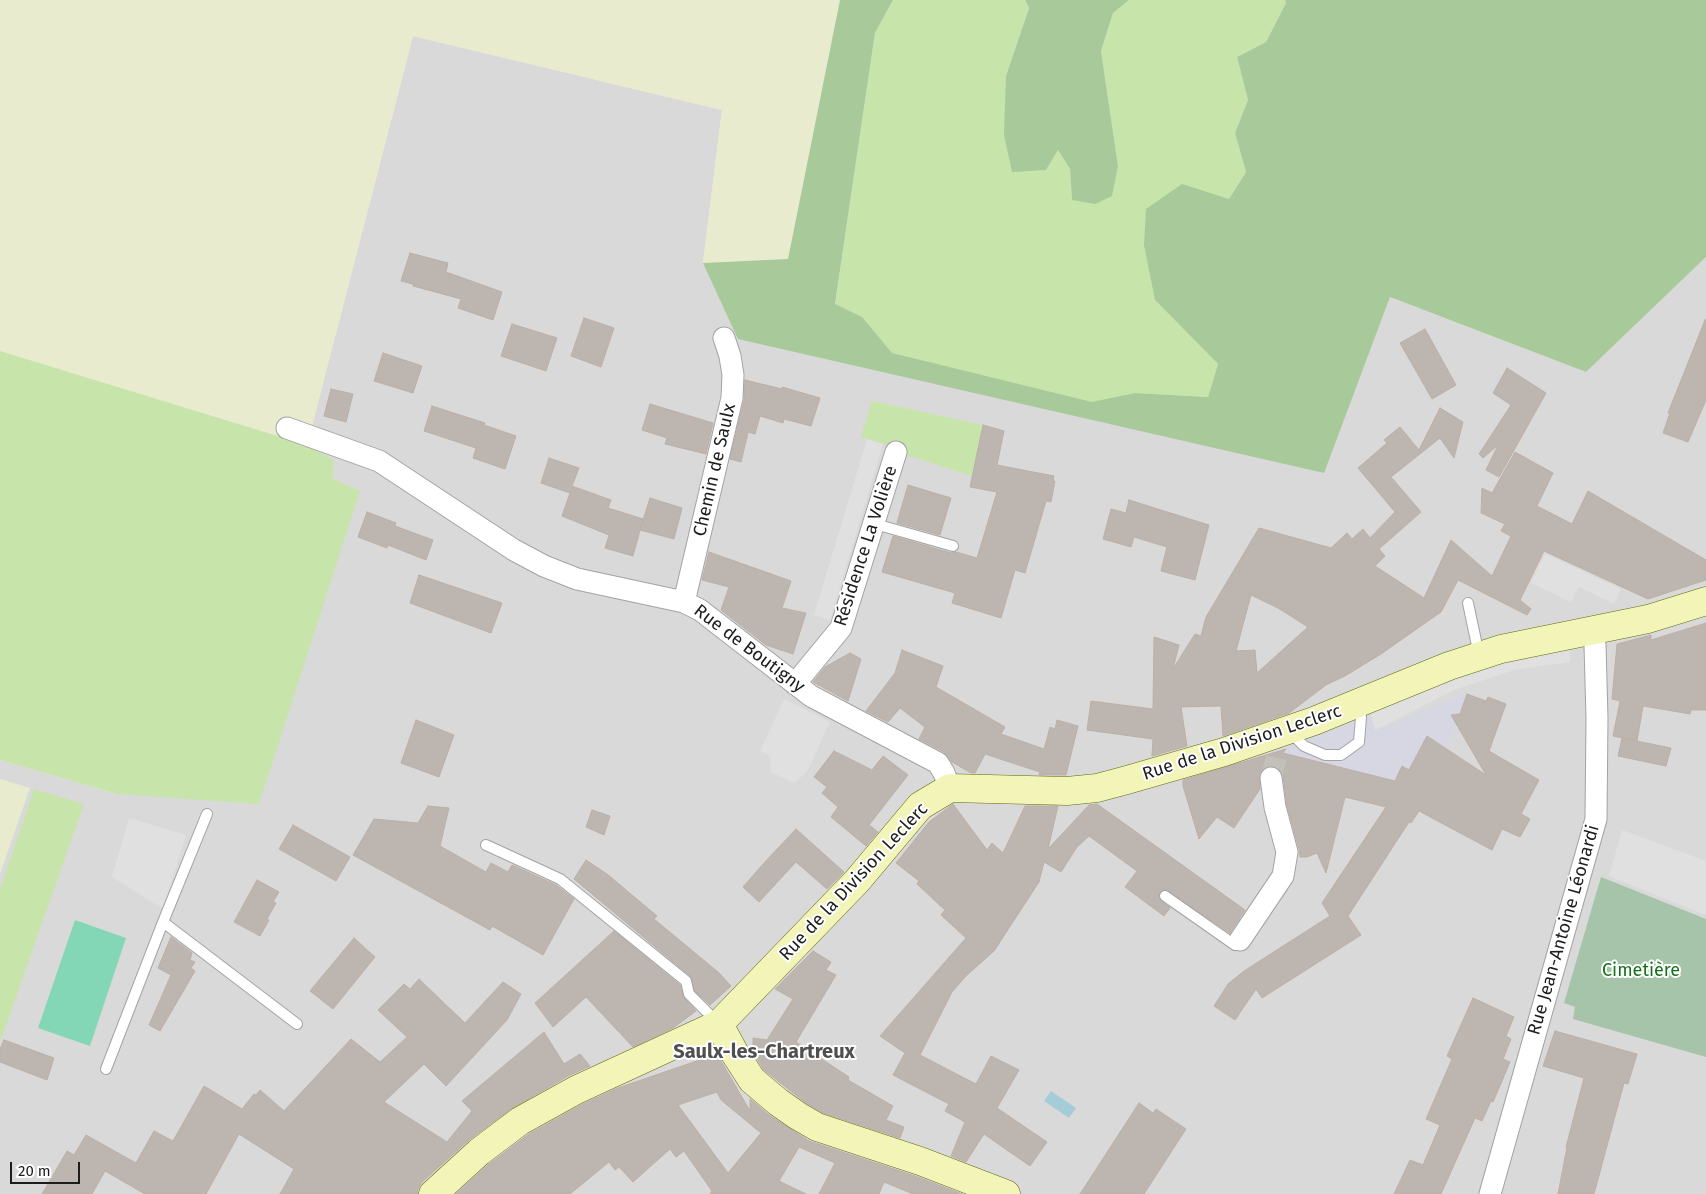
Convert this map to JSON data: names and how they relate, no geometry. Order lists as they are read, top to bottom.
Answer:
{
  "streets": {
    "main road": ["Rue de la Division Leclerc"],
    "street": [
      "Chemin de Saulx",
      "Résidence La Volière",
      "Rue de Boutigny",
      "Rue Jean-Antoine Léonardi"
    ]
  },
  "crossings": [
    ["Chemin de Saulx", "Rue de Boutigny"],
    ["Résidence La Volière", "Rue de Boutigny"],
    ["Rue de Boutigny", "Rue de la Division Leclerc"],
    ["Rue de la Division Leclerc", "Rue Jean-Antoine Léonardi"]
  ],
  "districts": ["Saulx-les-Chartreux"],
  "parks": ["Cimetière"],
  "scale_bar": "20 m"
}
